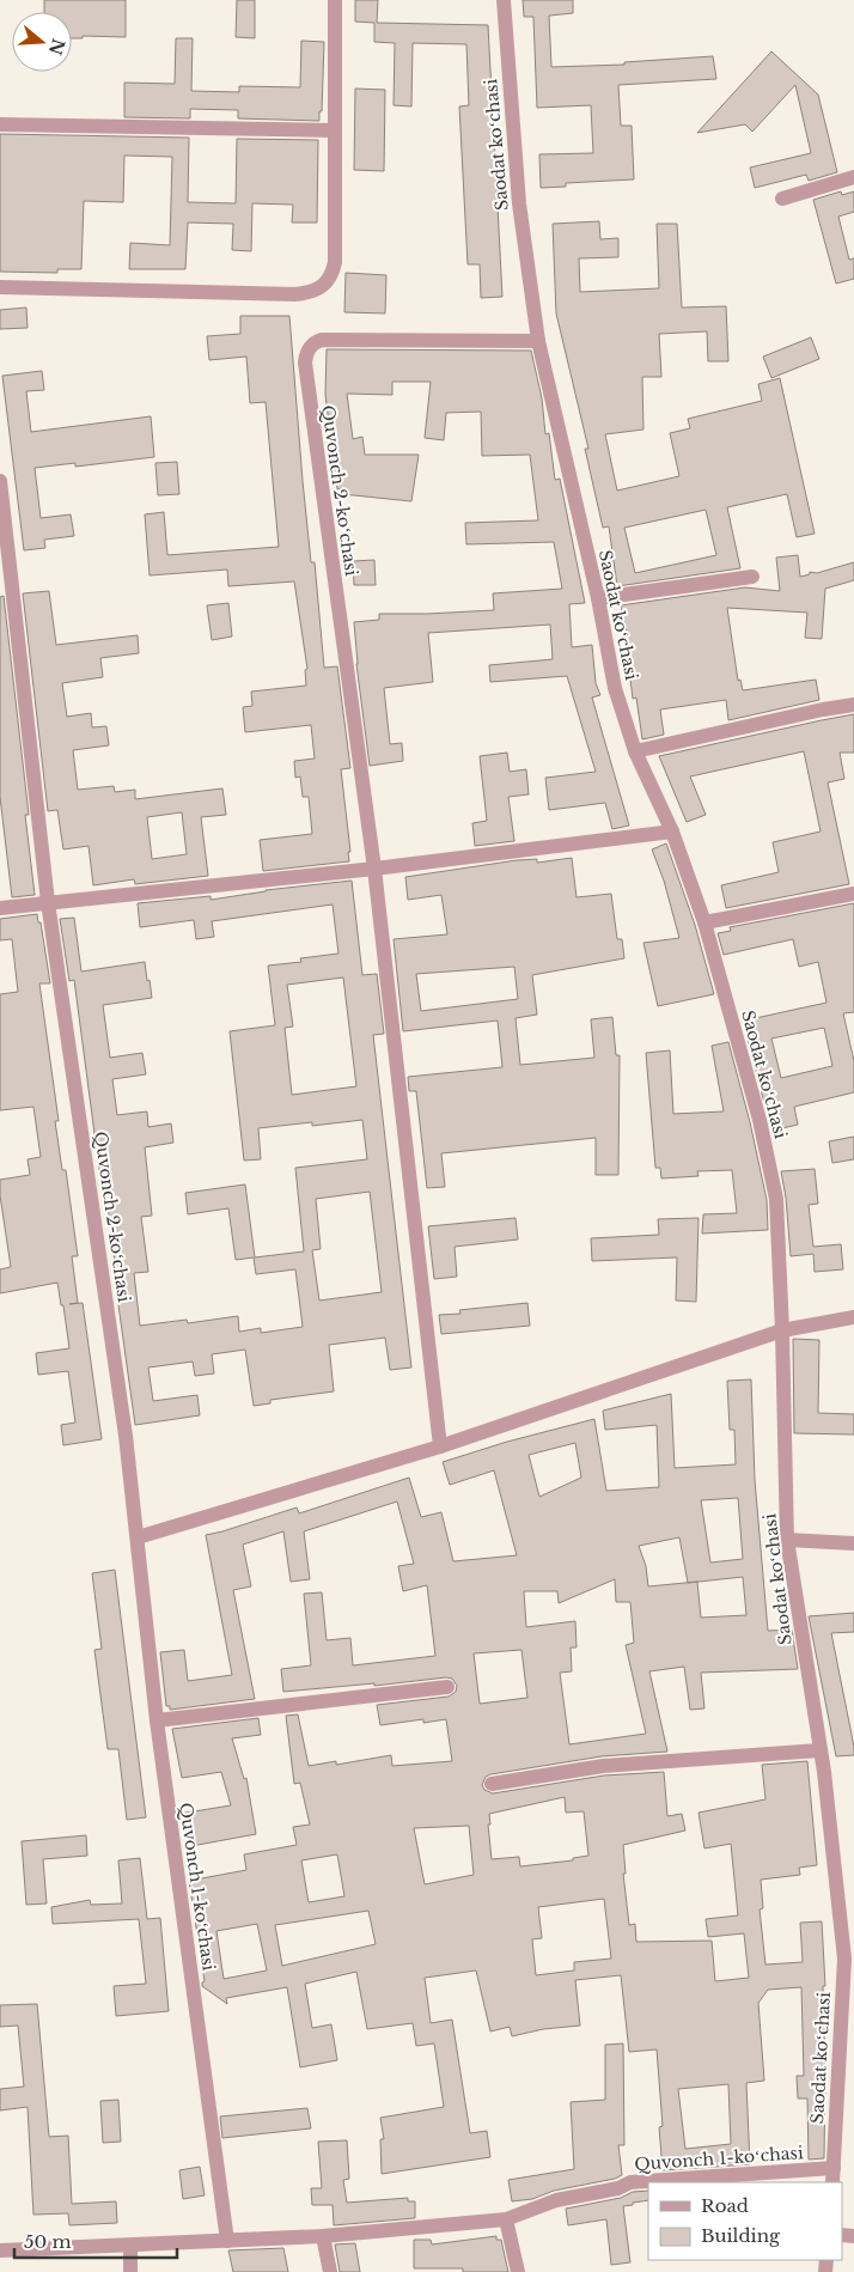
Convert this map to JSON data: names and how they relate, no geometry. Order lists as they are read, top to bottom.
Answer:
{
  "streets": {
    "street": ["Saodat koʻchasi", "Quvonch 2-koʻchasi", "Quvonch 1-koʻchasi"]
  },
  "crossings": [
    ["Saodat koʻchasi", "Quvonch 2-koʻchasi"],
    ["Saodat koʻchasi", "Quvonch 1-koʻchasi"],
    ["Quvonch 2-koʻchasi", "Quvonch 1-koʻchasi"]
  ],
  "legend": ["Road", "Building"],
  "scale_bar": "50 m",
  "north": "right"
}
